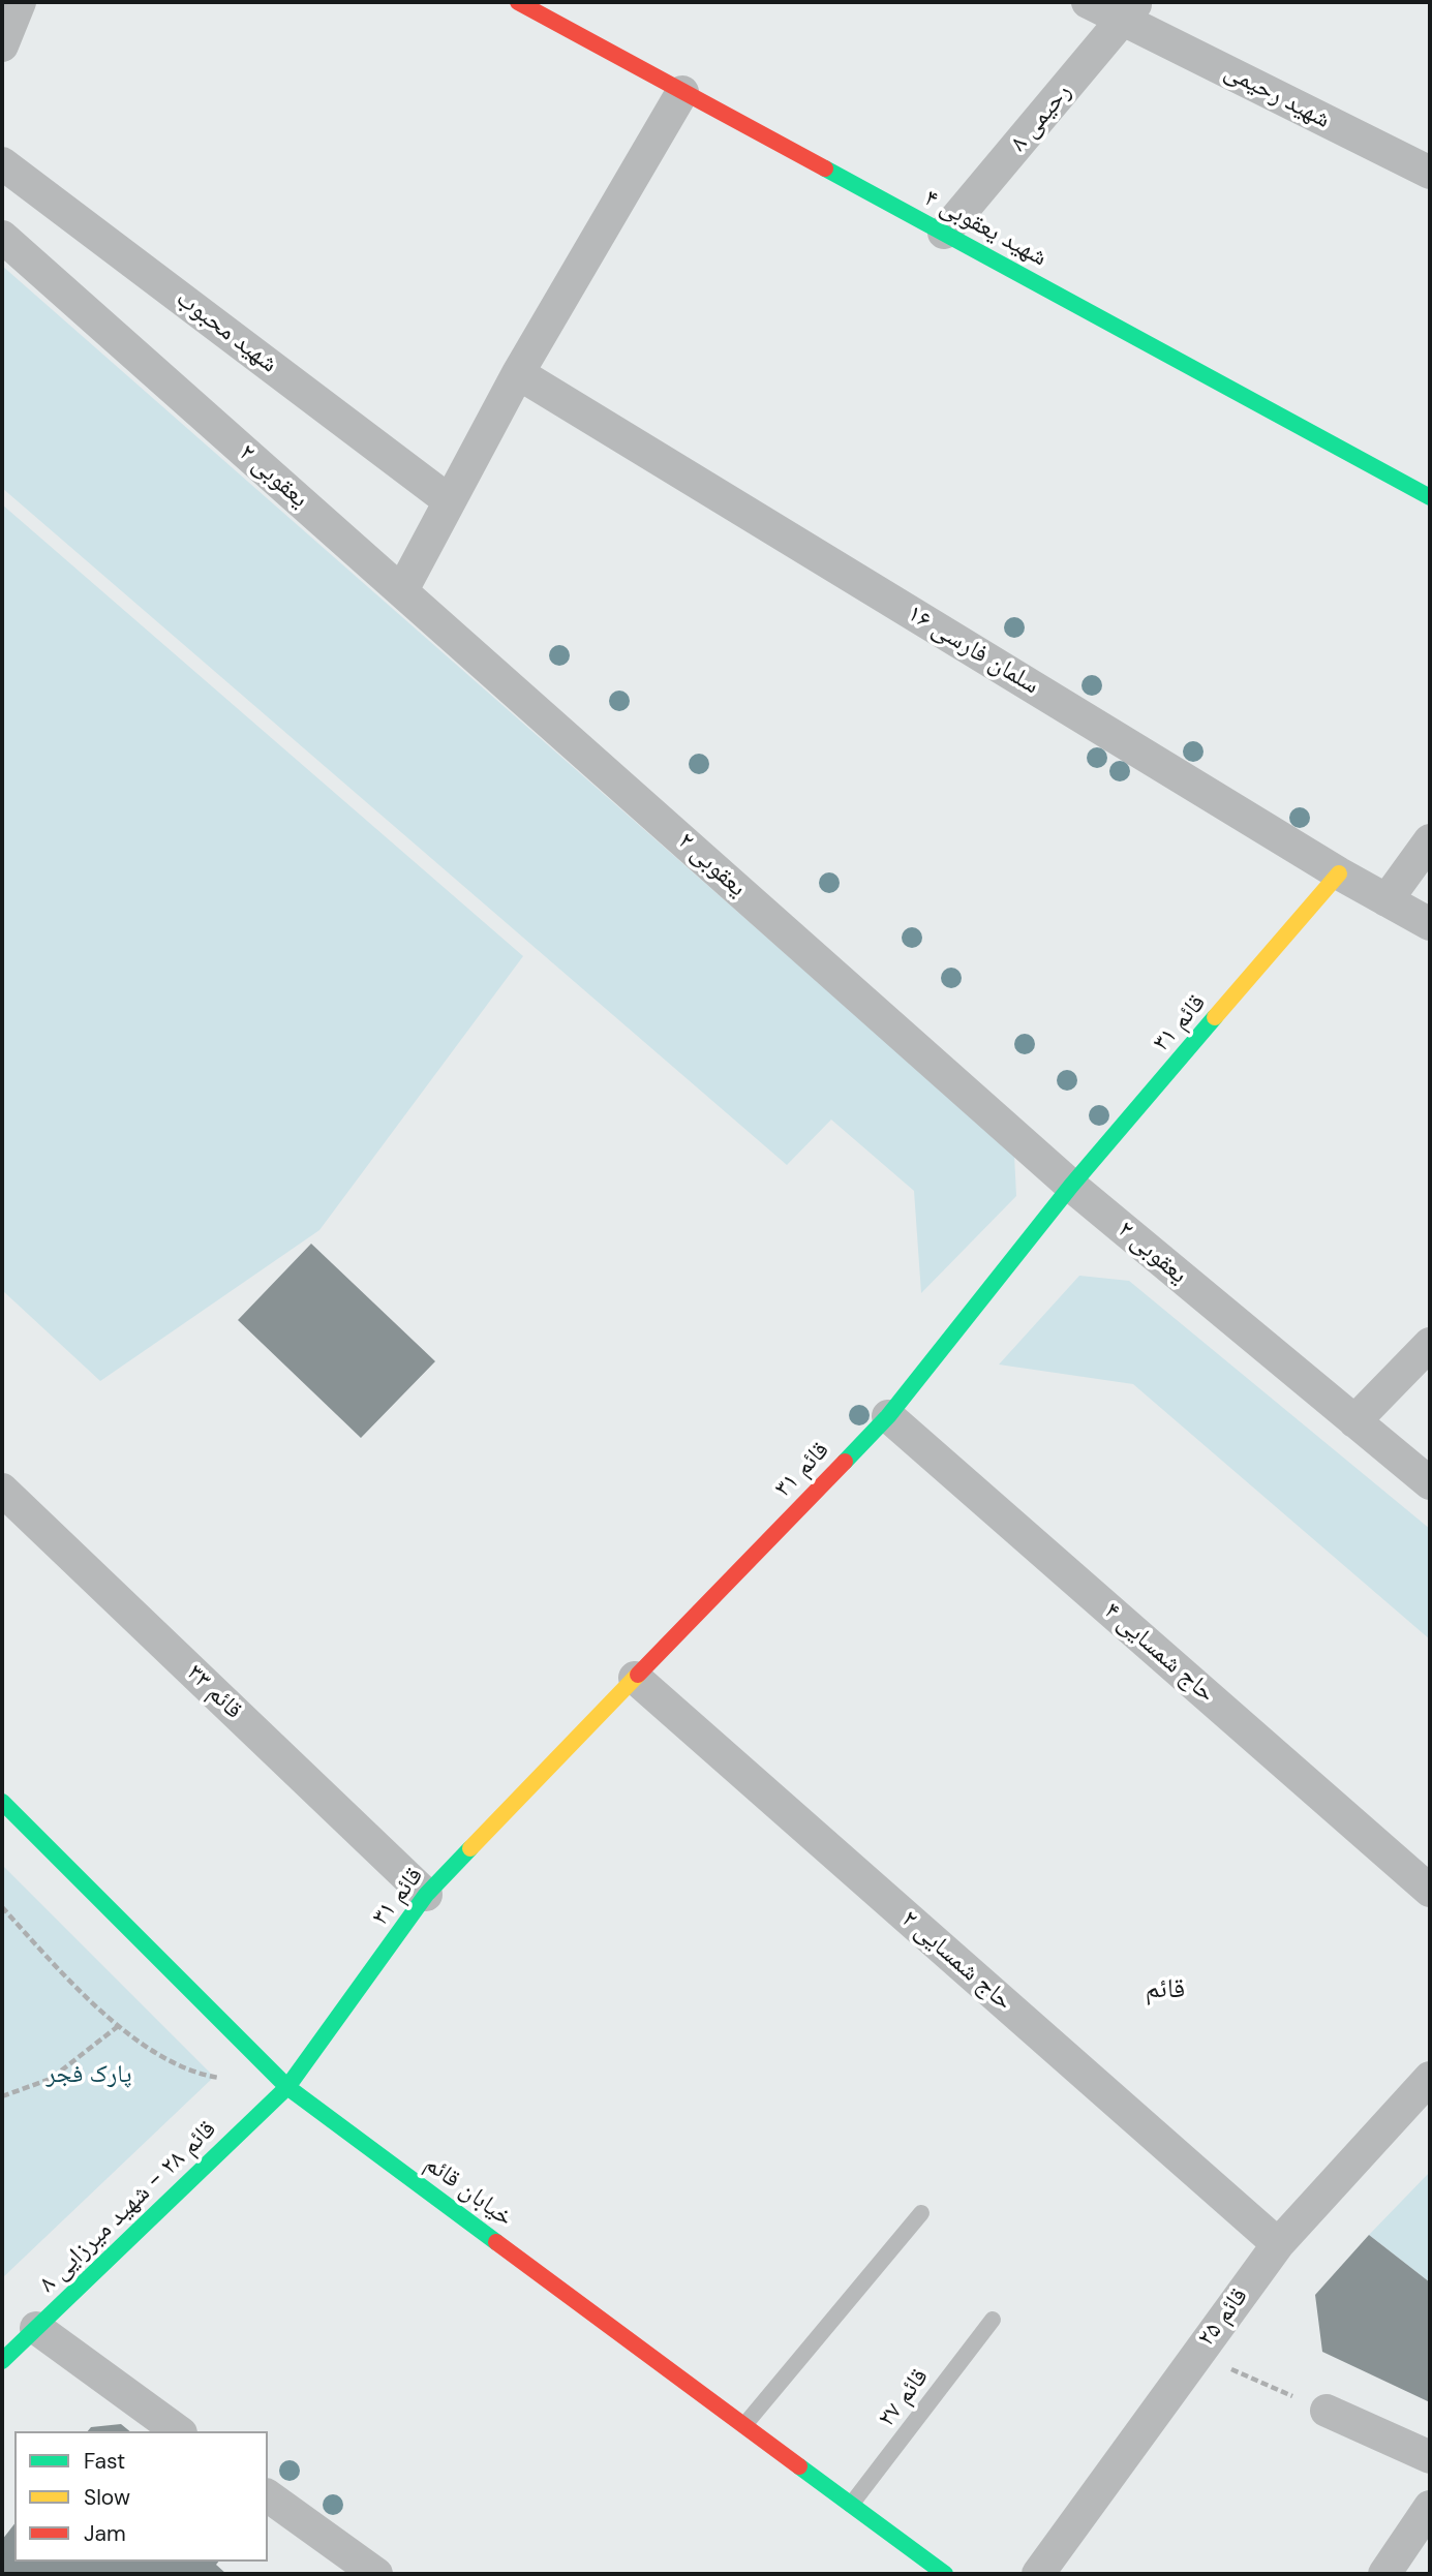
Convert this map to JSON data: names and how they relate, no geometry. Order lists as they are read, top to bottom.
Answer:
{
  "streets": {
    "street": [
      "شهید رحیمی",
      "رحیمی ۸",
      "شهید یعقوبی ۴",
      "شهید محبوب",
      "یعقوبی ۲",
      "سلمان فارسی ۱۶",
      "قائم ۳۱",
      "حاج شمسایی ۴",
      "قائم ۳۳",
      "حاج شمسایی ۲",
      "خیابان قائم",
      "قائم ۲۸ - شهید میرزایی ۸",
      "قائم ۲۵"
    ],
    "lane": ["قائم ۲۷"]
  },
  "crossings": [
    ["شهید رحیمی", "رحیمی ۸"],
    ["رحیمی ۸", "شهید یعقوبی ۴"],
    ["یعقوبی ۲", "قائم ۳۱"],
    ["سلمان فارسی ۱۶", "قائم ۳۱"],
    ["قائم ۳۱", "حاج شمسایی ۴"],
    ["قائم ۳۱", "قائم ۳۳"],
    ["قائم ۳۱", "حاج شمسایی ۲"],
    ["قائم ۳۱", "خیابان قائم"],
    ["قائم ۳۱", "قائم ۲۸ - شهید میرزایی ۸"],
    ["حاج شمسایی ۲", "قائم ۲۵"],
    ["خیابان قائم", "قائم ۲۸ - شهید میرزایی ۸"],
    ["خیابان قائم", "قائم ۲۷"]
  ],
  "districts": ["قائم"],
  "parks": ["پارک فجر"],
  "legend": ["Fast", "Slow", "Jam"]
}
